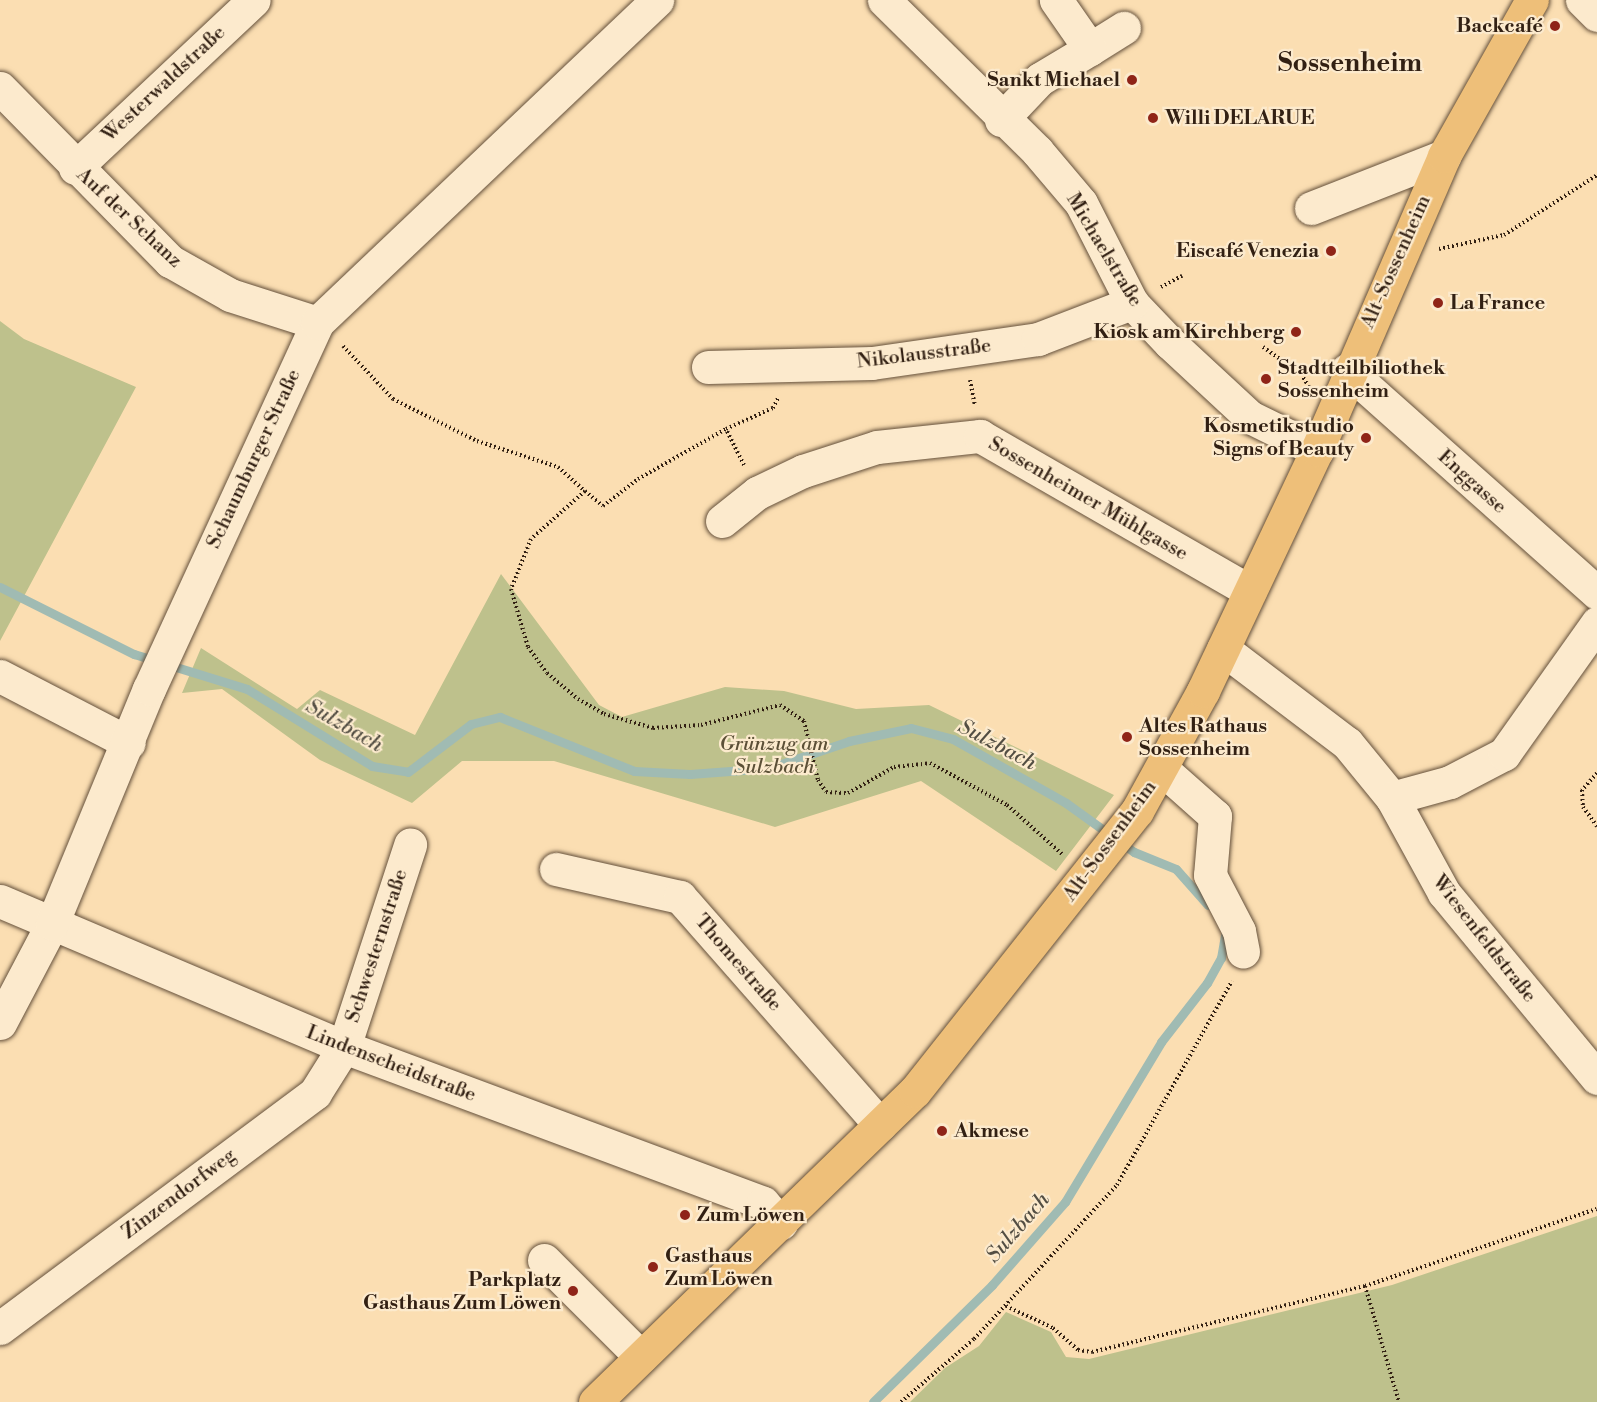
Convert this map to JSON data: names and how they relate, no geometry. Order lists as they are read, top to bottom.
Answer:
{
  "streets": {
    "main road": ["Alt-Sossenheim"],
    "street": [
      "Westerwaldstraße",
      "Auf der Schanz",
      "Michaelstraße",
      "Nikolausstraße",
      "Schaumburger Straße",
      "Enggasse",
      "Sossenheimer Mühlgasse",
      "Wiesenfeldstraße",
      "Schwesternstraße",
      "Thomestraße",
      "Lindenscheidstraße",
      "Zinzendorfweg"
    ]
  },
  "crossings": [
    ["Westerwaldstraße", "Auf der Schanz"],
    ["Auf der Schanz", "Schaumburger Straße"],
    ["Michaelstraße", "Alt-Sossenheim"],
    ["Michaelstraße", "Nikolausstraße"],
    ["Alt-Sossenheim", "Enggasse"],
    ["Alt-Sossenheim", "Sossenheimer Mühlgasse"],
    ["Alt-Sossenheim", "Wiesenfeldstraße"],
    ["Alt-Sossenheim", "Thomestraße"],
    ["Alt-Sossenheim", "Lindenscheidstraße"],
    ["Schaumburger Straße", "Lindenscheidstraße"],
    ["Schwesternstraße", "Lindenscheidstraße"],
    ["Schwesternstraße", "Zinzendorfweg"],
    ["Lindenscheidstraße", "Zinzendorfweg"]
  ],
  "districts": ["Sossenheim"],
  "water": ["Sulzbach"],
  "parks": ["Grünzug am Sulzbach"],
  "places": [
    "Backcafé",
    "Sankt Michael",
    "Willi DELARUE",
    "Eiscafé Venezia",
    "La France",
    "Kiosk am Kirchberg",
    "Stadtteilbiliothek Sossenheim",
    "Kosmetikstudio Signs of Beauty",
    "Altes Rathaus Sossenheim",
    "Akmese",
    "Zum Löwen",
    "Gasthaus Zum Löwen",
    "Parkplatz Gasthaus Zum Löwen"
  ]
}
